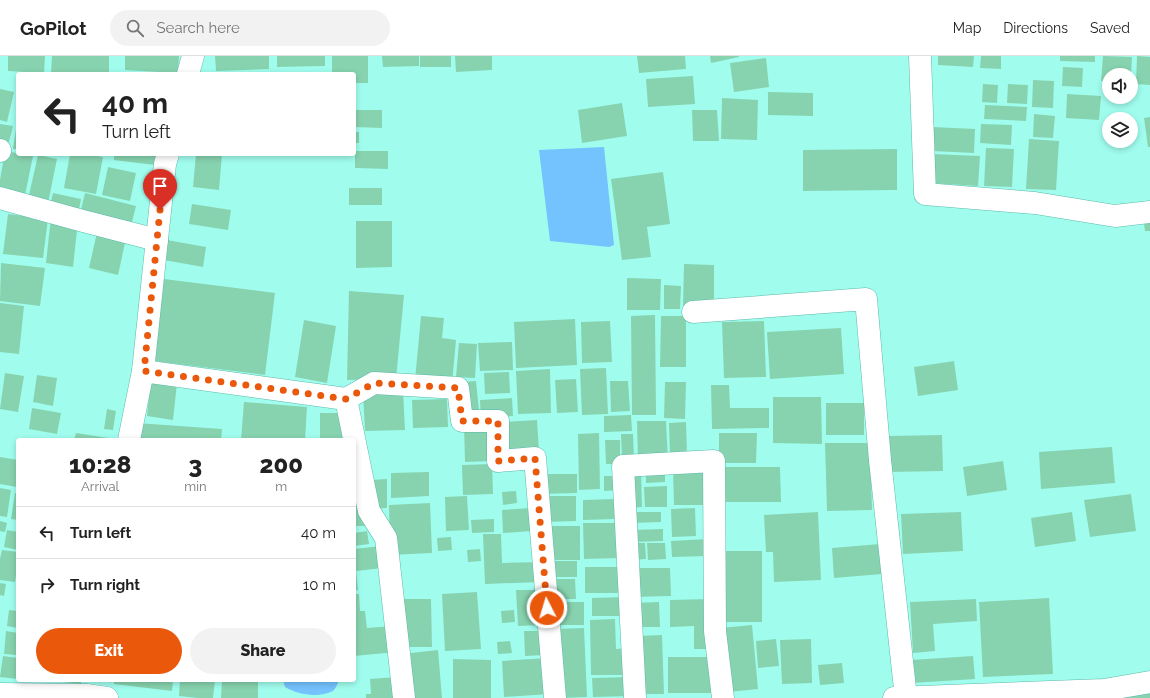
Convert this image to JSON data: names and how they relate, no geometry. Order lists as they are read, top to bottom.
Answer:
{
  "page": {
    "header": "GoPilot",
    "search": "Search here",
    "nav": ["Map", "Directions", "Saved"],
    "turn": ["40 m", "Turn left"],
    "eta": [
      "10:28",
      "Arrival",
      "3",
      "min",
      "200",
      "m"
    ],
    "list": [
      {
        "name": "Turn left",
        "value": "40 m"
      },
      {
        "name": "Turn right",
        "value": "10 m"
      }
    ],
    "buttons": ["Exit", "Share"]
  }
}
